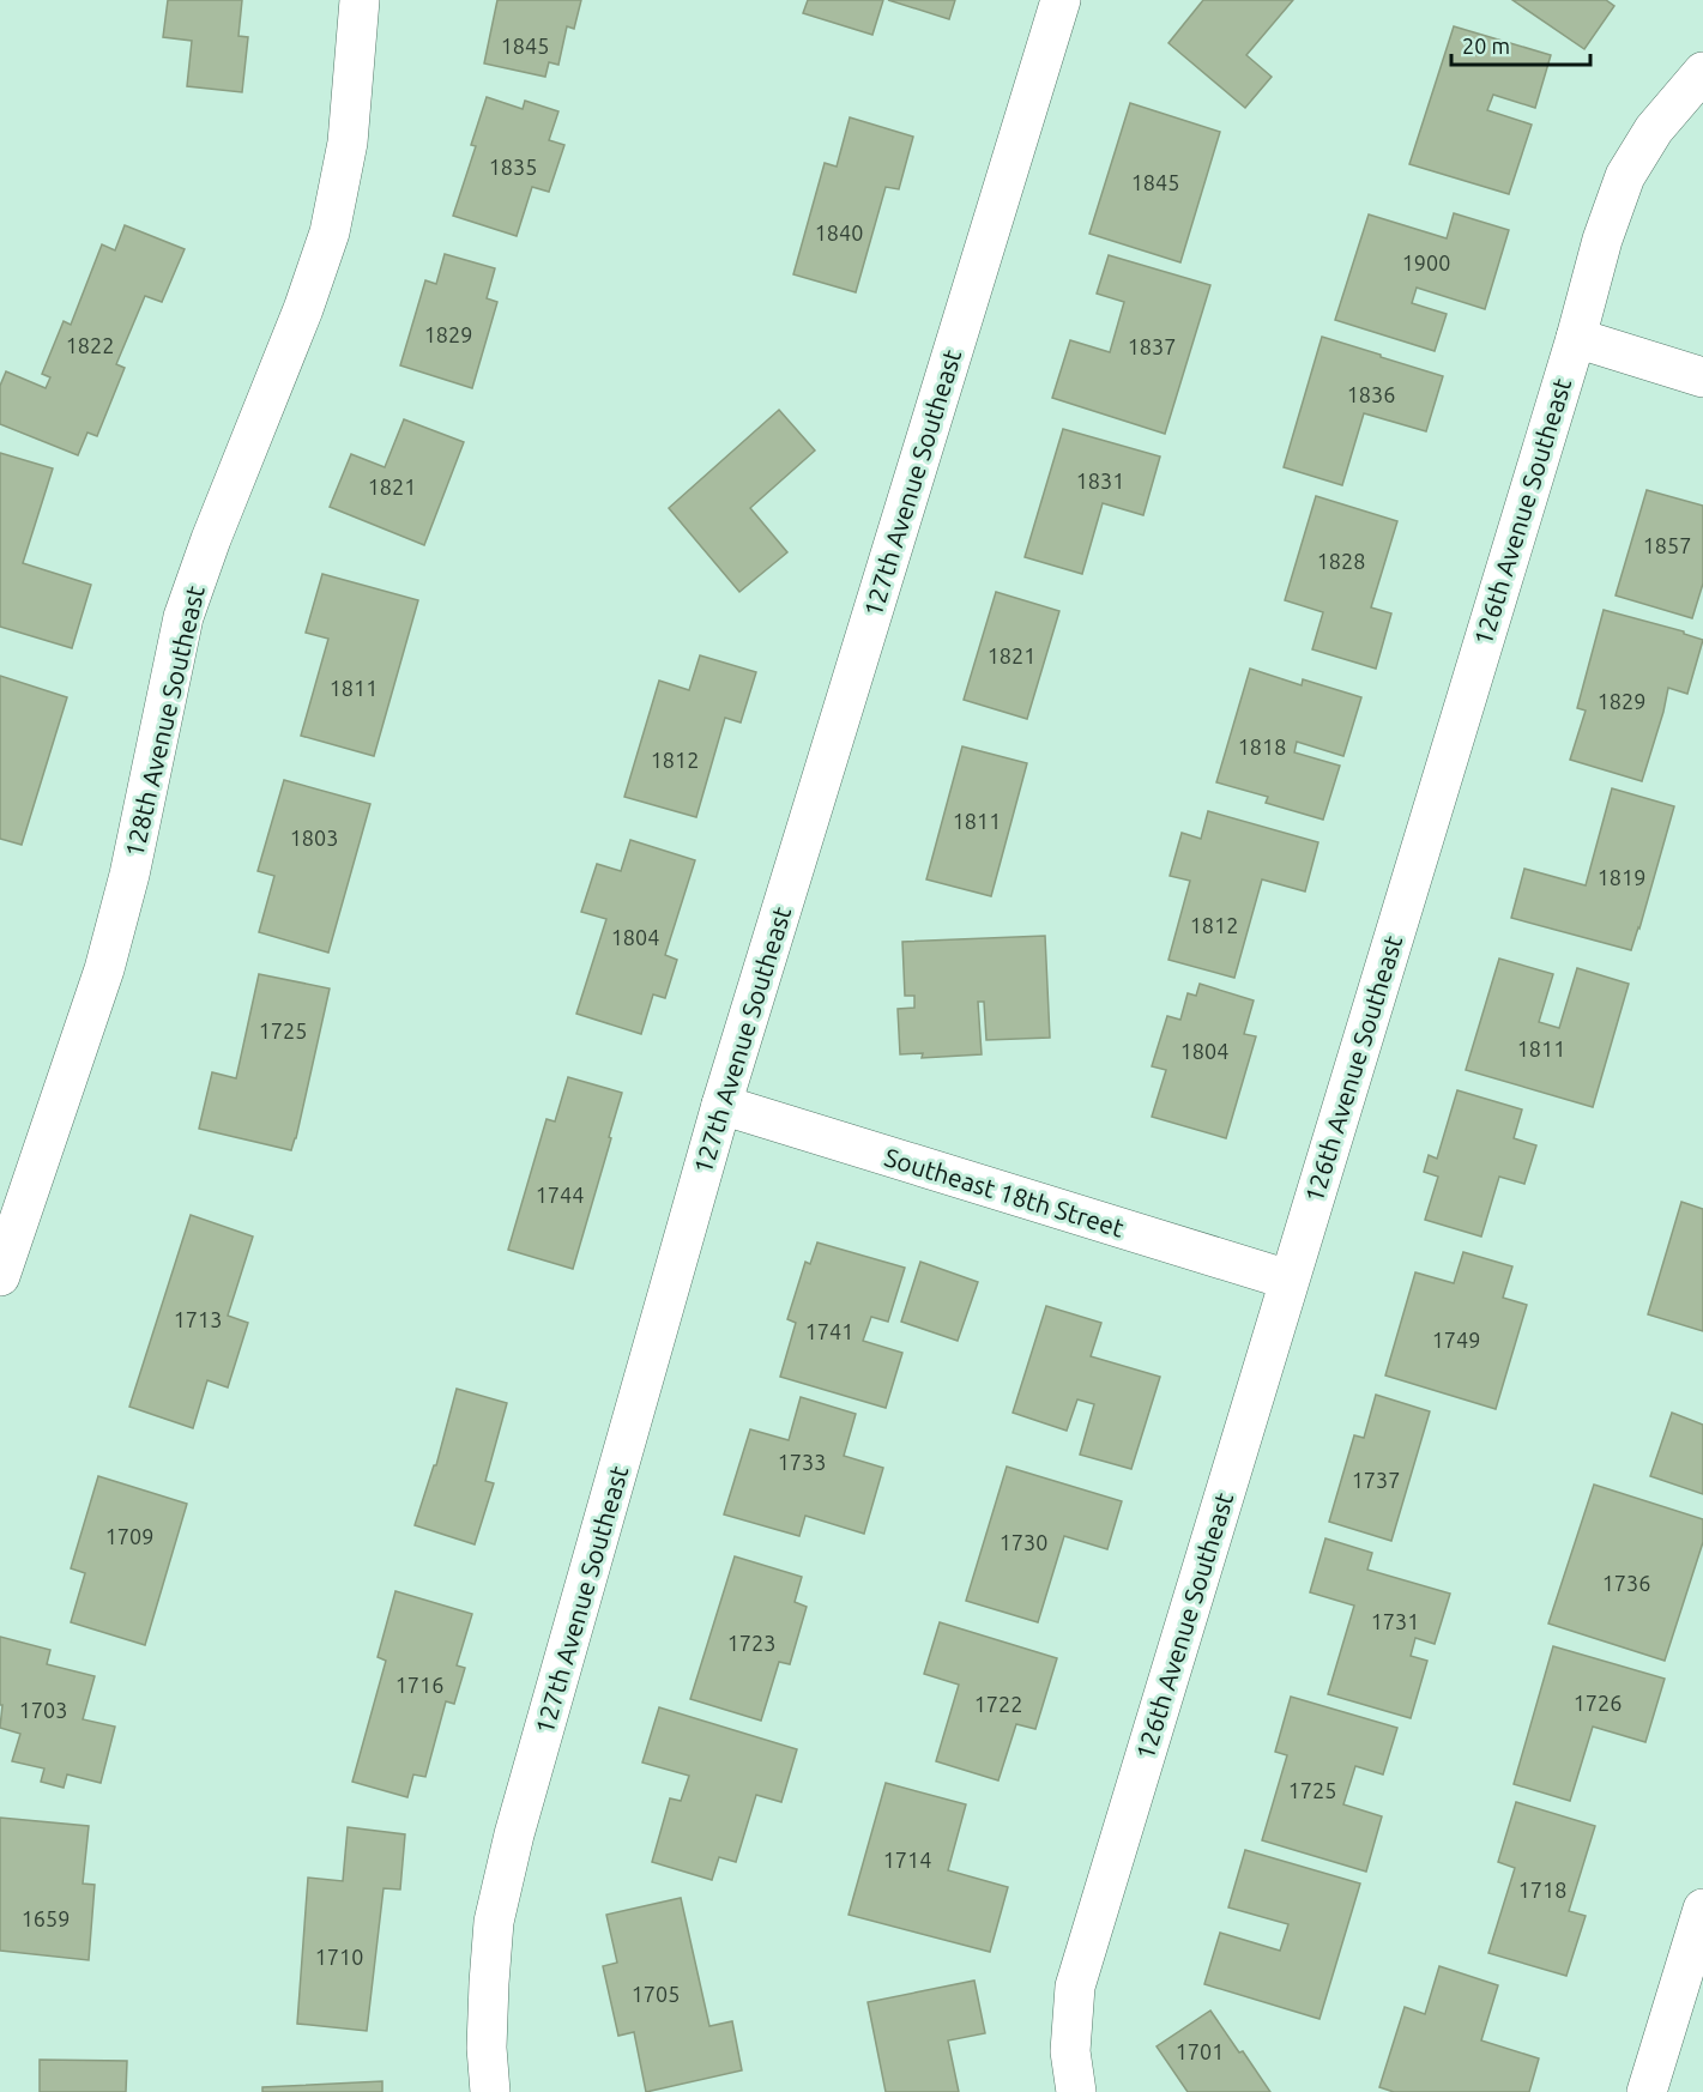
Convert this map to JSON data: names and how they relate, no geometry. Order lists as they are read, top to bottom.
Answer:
{
  "streets": {
    "street": [
      "127th Avenue Southeast",
      "126th Avenue Southeast",
      "128th Avenue Southeast",
      "Southeast 18th Street"
    ]
  },
  "crossings": [
    ["127th Avenue Southeast", "Southeast 18th Street"],
    ["126th Avenue Southeast", "Southeast 18th Street"]
  ],
  "house_numbers": [
    "1845",
    "1835",
    "1845",
    "1840",
    "1900",
    "1829",
    "1822",
    "1837",
    "1836",
    "1831",
    "1821",
    "1857",
    "1828",
    "1821",
    "1811",
    "1829",
    "1818",
    "1812",
    "1811",
    "1803",
    "1819",
    "1812",
    "1804",
    "1725",
    "1811",
    "1804",
    "1744",
    "1713",
    "1741",
    "1749",
    "1733",
    "1737",
    "1709",
    "1730",
    "1736",
    "1731",
    "1723",
    "1716",
    "1726",
    "1722",
    "1703",
    "1725",
    "1714",
    "1718",
    "1659",
    "1710",
    "1705",
    "1701"
  ],
  "scale_bar": "20 m"
}
